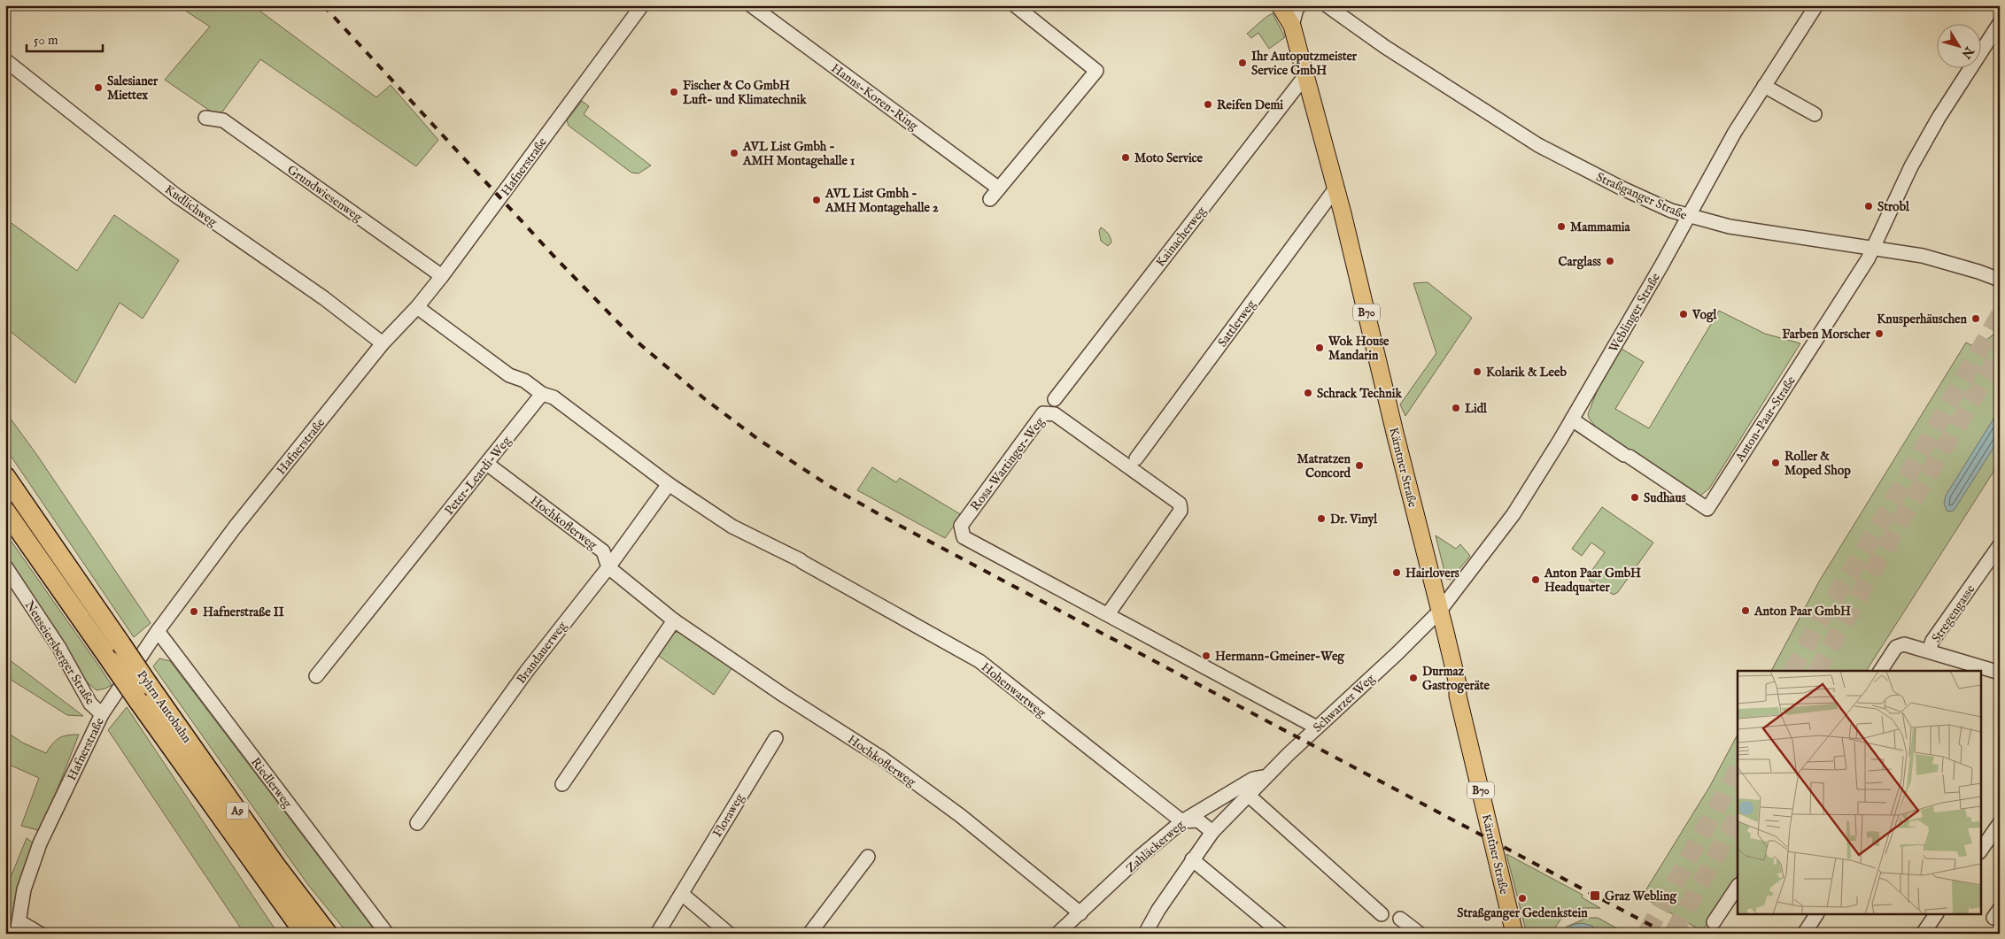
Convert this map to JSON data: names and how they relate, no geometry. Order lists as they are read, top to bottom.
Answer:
{
  "streets": {
    "highway": ["Pyhrn Autobahn", "A9"],
    "main road": ["B70", "Kärntner Straße"],
    "street": [
      "Hanns-Koren-Ring",
      "Hafnerstraße",
      "Grundwiesenweg",
      "Straßganger Straße",
      "Kudlichweg",
      "Kainacherweg",
      "Weblinger Straße",
      "Sattlerweg",
      "Anton-Paar-Straße",
      "Rosa-Wartinger-Weg",
      "Peter-Leardi-Weg",
      "Hochkoflerweg",
      "Stregengasse",
      "Neuseiersberger Straße",
      "Brandauerweg",
      "Hohenwartweg",
      "Schwarzer Weg",
      "Riedlerweg",
      "Floraweg",
      "Zahläckerweg"
    ]
  },
  "crossings": [
    ["Hafnerstraße", "Grundwiesenweg"],
    ["Hafnerstraße", "Kudlichweg"],
    ["Hafnerstraße", "Neuseiersberger Straße"],
    ["Hafnerstraße", "Riedlerweg"],
    ["Straßganger Straße", "Weblinger Straße"],
    ["Straßganger Straße", "Anton-Paar-Straße"],
    ["Kainacherweg", "Kärntner Straße"],
    ["Weblinger Straße", "Anton-Paar-Straße"],
    ["Weblinger Straße", "Kärntner Straße"],
    ["Weblinger Straße", "Schwarzer Weg"],
    ["Sattlerweg", "Kärntner Straße"],
    ["Rosa-Wartinger-Weg", "Schwarzer Weg"],
    ["Kärntner Straße", "Schwarzer Weg"],
    ["Peter-Leardi-Weg", "Hochkoflerweg"],
    ["Hochkoflerweg", "Brandauerweg"],
    ["Hochkoflerweg", "Zahläckerweg"],
    ["Brandauerweg", "Hohenwartweg"],
    ["Hohenwartweg", "Zahläckerweg"],
    ["Schwarzer Weg", "Zahläckerweg"]
  ],
  "places": {
    "other": [
      "Ihr Autoputzmeister Service GmbH",
      "Salesianer Miettex",
      "Fischer & Co GmbH Luft- und Klimatechnik",
      "Reifen Demi",
      "AVL List Gmbh - AMH Montagehalle 1",
      "Moto Service",
      "AVL List Gmbh - AMH Montagehalle 2",
      "Strobl",
      "Mammamia",
      "Carglass",
      "Vogl",
      "Knusperhäuschen",
      "Farben Morscher",
      "Wok House Mandarin",
      "Kolarik & Leeb",
      "Schrack Technik",
      "Lidl",
      "Roller & Moped Shop",
      "Matratzen Concord",
      "Sudhaus",
      "Dr. Vinyl",
      "Hairlovers",
      "Anton Paar GmbH Headquarter",
      "Anton Paar GmbH",
      "Hafnerstraße II",
      "Hermann-Gmeiner-Weg",
      "Durmaz Gastrogeräte",
      "Straßganger Gedenkstein"
    ],
    "transit": ["Graz Webling"]
  },
  "scale_bar": "50 m",
  "north": "bottom right"
}
